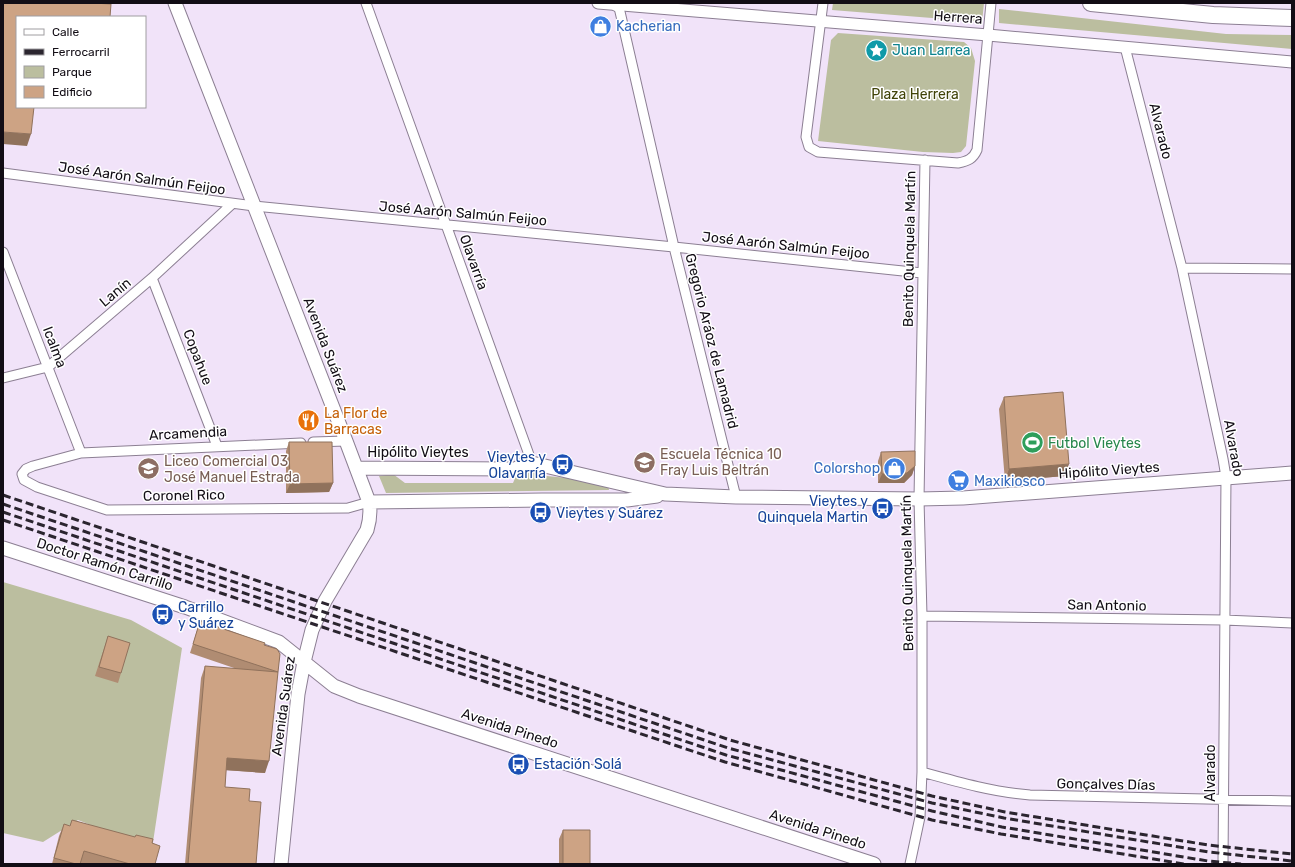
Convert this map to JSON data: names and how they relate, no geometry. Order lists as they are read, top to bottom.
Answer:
{
  "streets": {
    "main road": [
      "Avenida Suárez",
      "Hipólito Vieytes",
      "Doctor Ramón Carrillo",
      "Avenida Pinedo"
    ],
    "street": [
      "Herrera",
      "Alvarado",
      "José Aarón Salmún Feijoo",
      "Benito Quinquela Martín",
      "Olavarría",
      "Lanín",
      "Gregorio Aráoz de Lamadrid",
      "Icalma",
      "Copahue",
      "Arcamendia",
      "Coronel Rico",
      "San Antonio",
      "Gonçalves Días"
    ]
  },
  "crossings": [
    ["Herrera", "Alvarado"],
    ["Herrera", "Gregorio Aráoz de Lamadrid"],
    ["Alvarado", "Hipólito Vieytes"],
    ["Alvarado", "San Antonio"],
    ["Alvarado", "Gonçalves Días"],
    ["José Aarón Salmún Feijoo", "Benito Quinquela Martín"],
    ["José Aarón Salmún Feijoo", "Olavarría"],
    ["José Aarón Salmún Feijoo", "Lanín"],
    ["José Aarón Salmún Feijoo", "Gregorio Aráoz de Lamadrid"],
    ["José Aarón Salmún Feijoo", "Avenida Suárez"],
    ["Benito Quinquela Martín", "Hipólito Vieytes"],
    ["Benito Quinquela Martín", "San Antonio"],
    ["Benito Quinquela Martín", "Gonçalves Días"],
    ["Olavarría", "Hipólito Vieytes"],
    ["Lanín", "Icalma"],
    ["Lanín", "Copahue"],
    ["Gregorio Aráoz de Lamadrid", "Hipólito Vieytes"],
    ["Avenida Suárez", "Arcamendia"],
    ["Avenida Suárez", "Hipólito Vieytes"],
    ["Avenida Suárez", "Coronel Rico"],
    ["Avenida Suárez", "Doctor Ramón Carrillo"],
    ["Avenida Suárez", "Avenida Pinedo"],
    ["Icalma", "Arcamendia"],
    ["Copahue", "Arcamendia"],
    ["Arcamendia", "Coronel Rico"],
    ["Hipólito Vieytes", "Coronel Rico"],
    ["Doctor Ramón Carrillo", "Avenida Pinedo"]
  ],
  "parks": ["Plaza Herrera"],
  "places": {
    "shop": ["Kacherian", "Colorshop"],
    "place": ["Juan Larrea"],
    "restaurant": ["La Flor de Barracas"],
    "sports": ["Futbol Vieytes"],
    "school or university": ["Escuela Técnica 10 Fray Luis Beltrán", "Liceo Comercial 03 José Manuel Estrada"],
    "bus stop": [
      "Vieytes y Olavarría",
      "Vieytes y Quinquela Martin",
      "Vieytes y Suárez",
      "Carrillo y Suárez",
      "Estación Solá"
    ],
    "supermarket": ["Maxikiosco"]
  },
  "legend": [
    "Calle",
    "Ferrocarril",
    "Parque",
    "Edificio"
  ]
}
